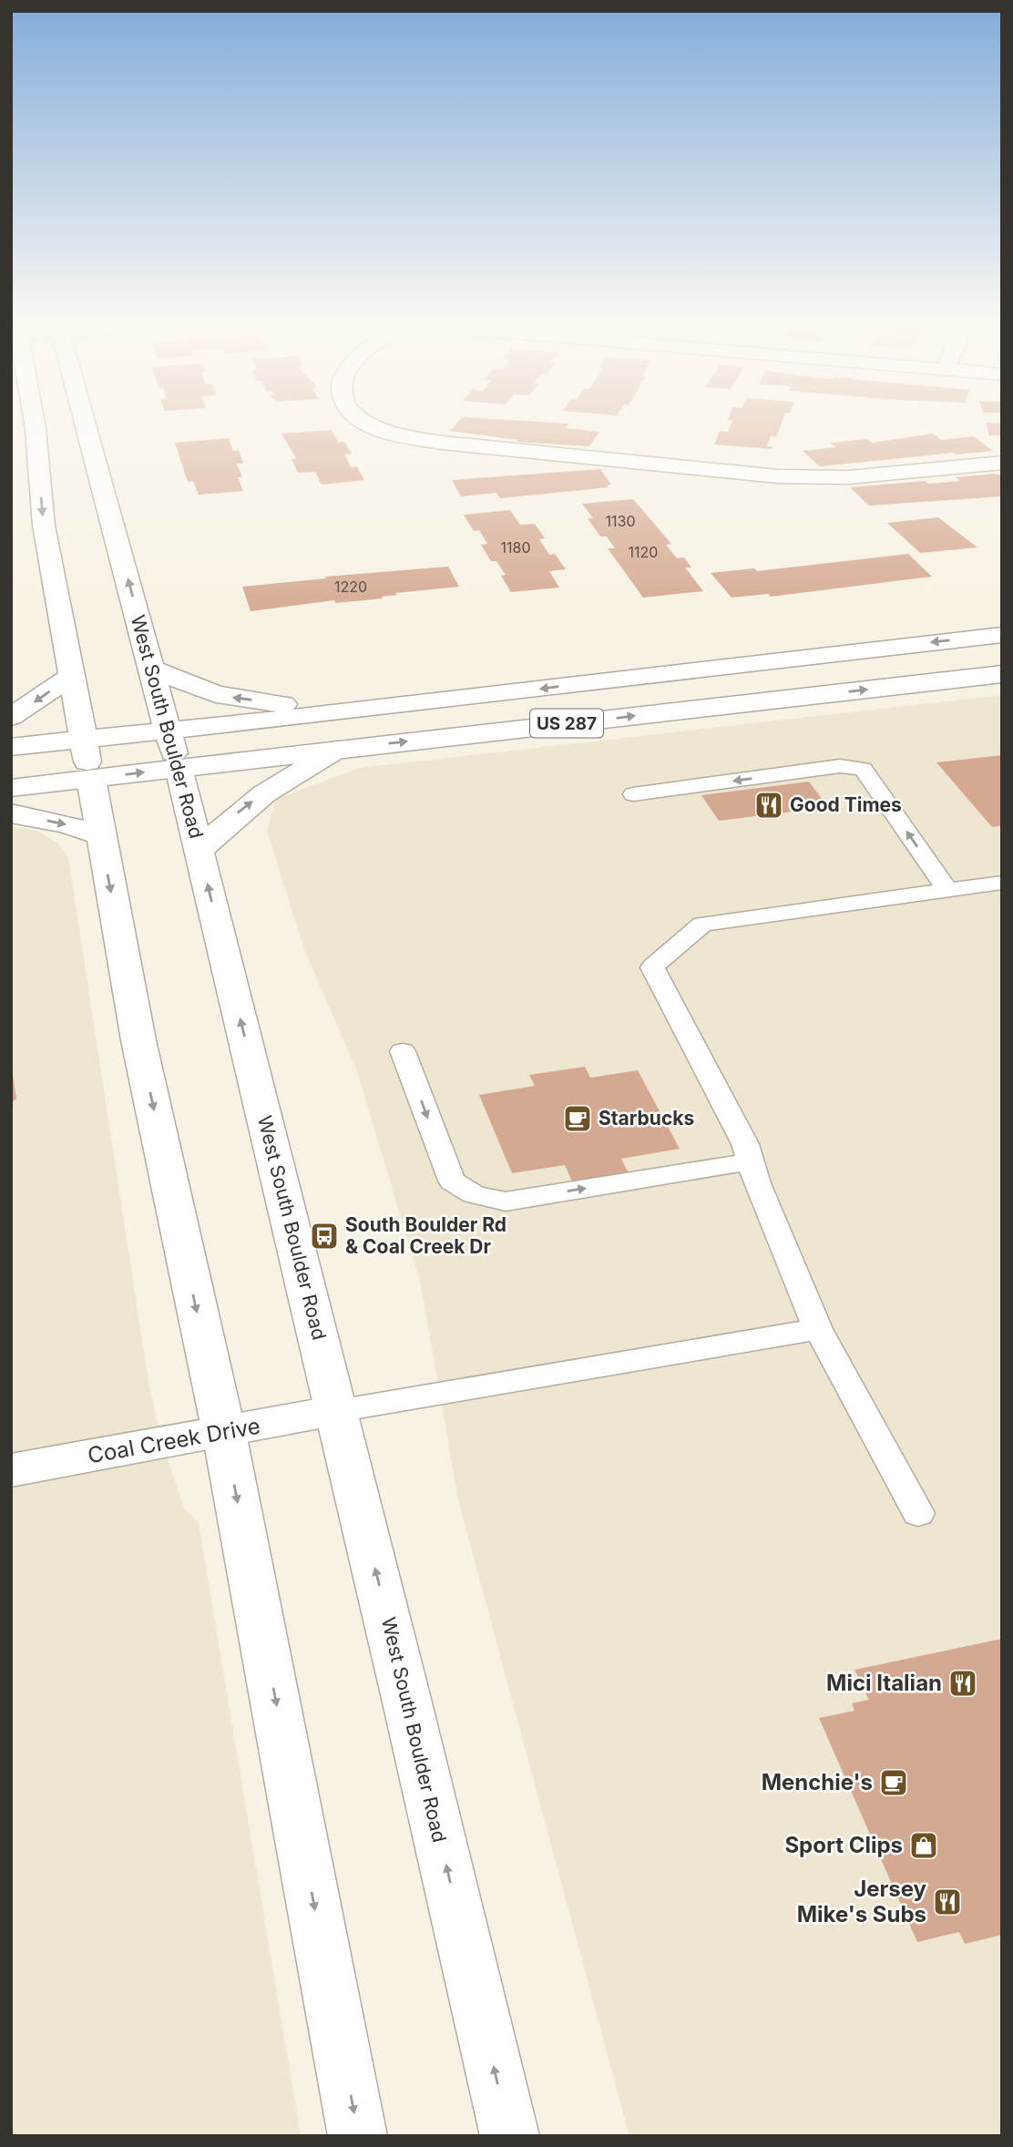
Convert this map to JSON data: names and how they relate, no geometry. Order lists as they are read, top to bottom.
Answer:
{
  "streets": {
    "main road": ["US 287", "West South Boulder Road", "Coal Creek Drive"]
  },
  "crossings": [
    ["US 287", "West South Boulder Road"],
    ["West South Boulder Road", "Coal Creek Drive"]
  ],
  "places": {
    "restaurant": ["Good Times", "Mici Italian", "Jersey Mike's Subs"],
    "cafe": ["Starbucks", "Menchie's"],
    "bus stop": ["South Boulder Rd & Coal Creek Dr"],
    "shop": ["Sport Clips"]
  },
  "house_numbers": [
    "1130",
    "1180",
    "1120",
    "1220"
  ]
}
